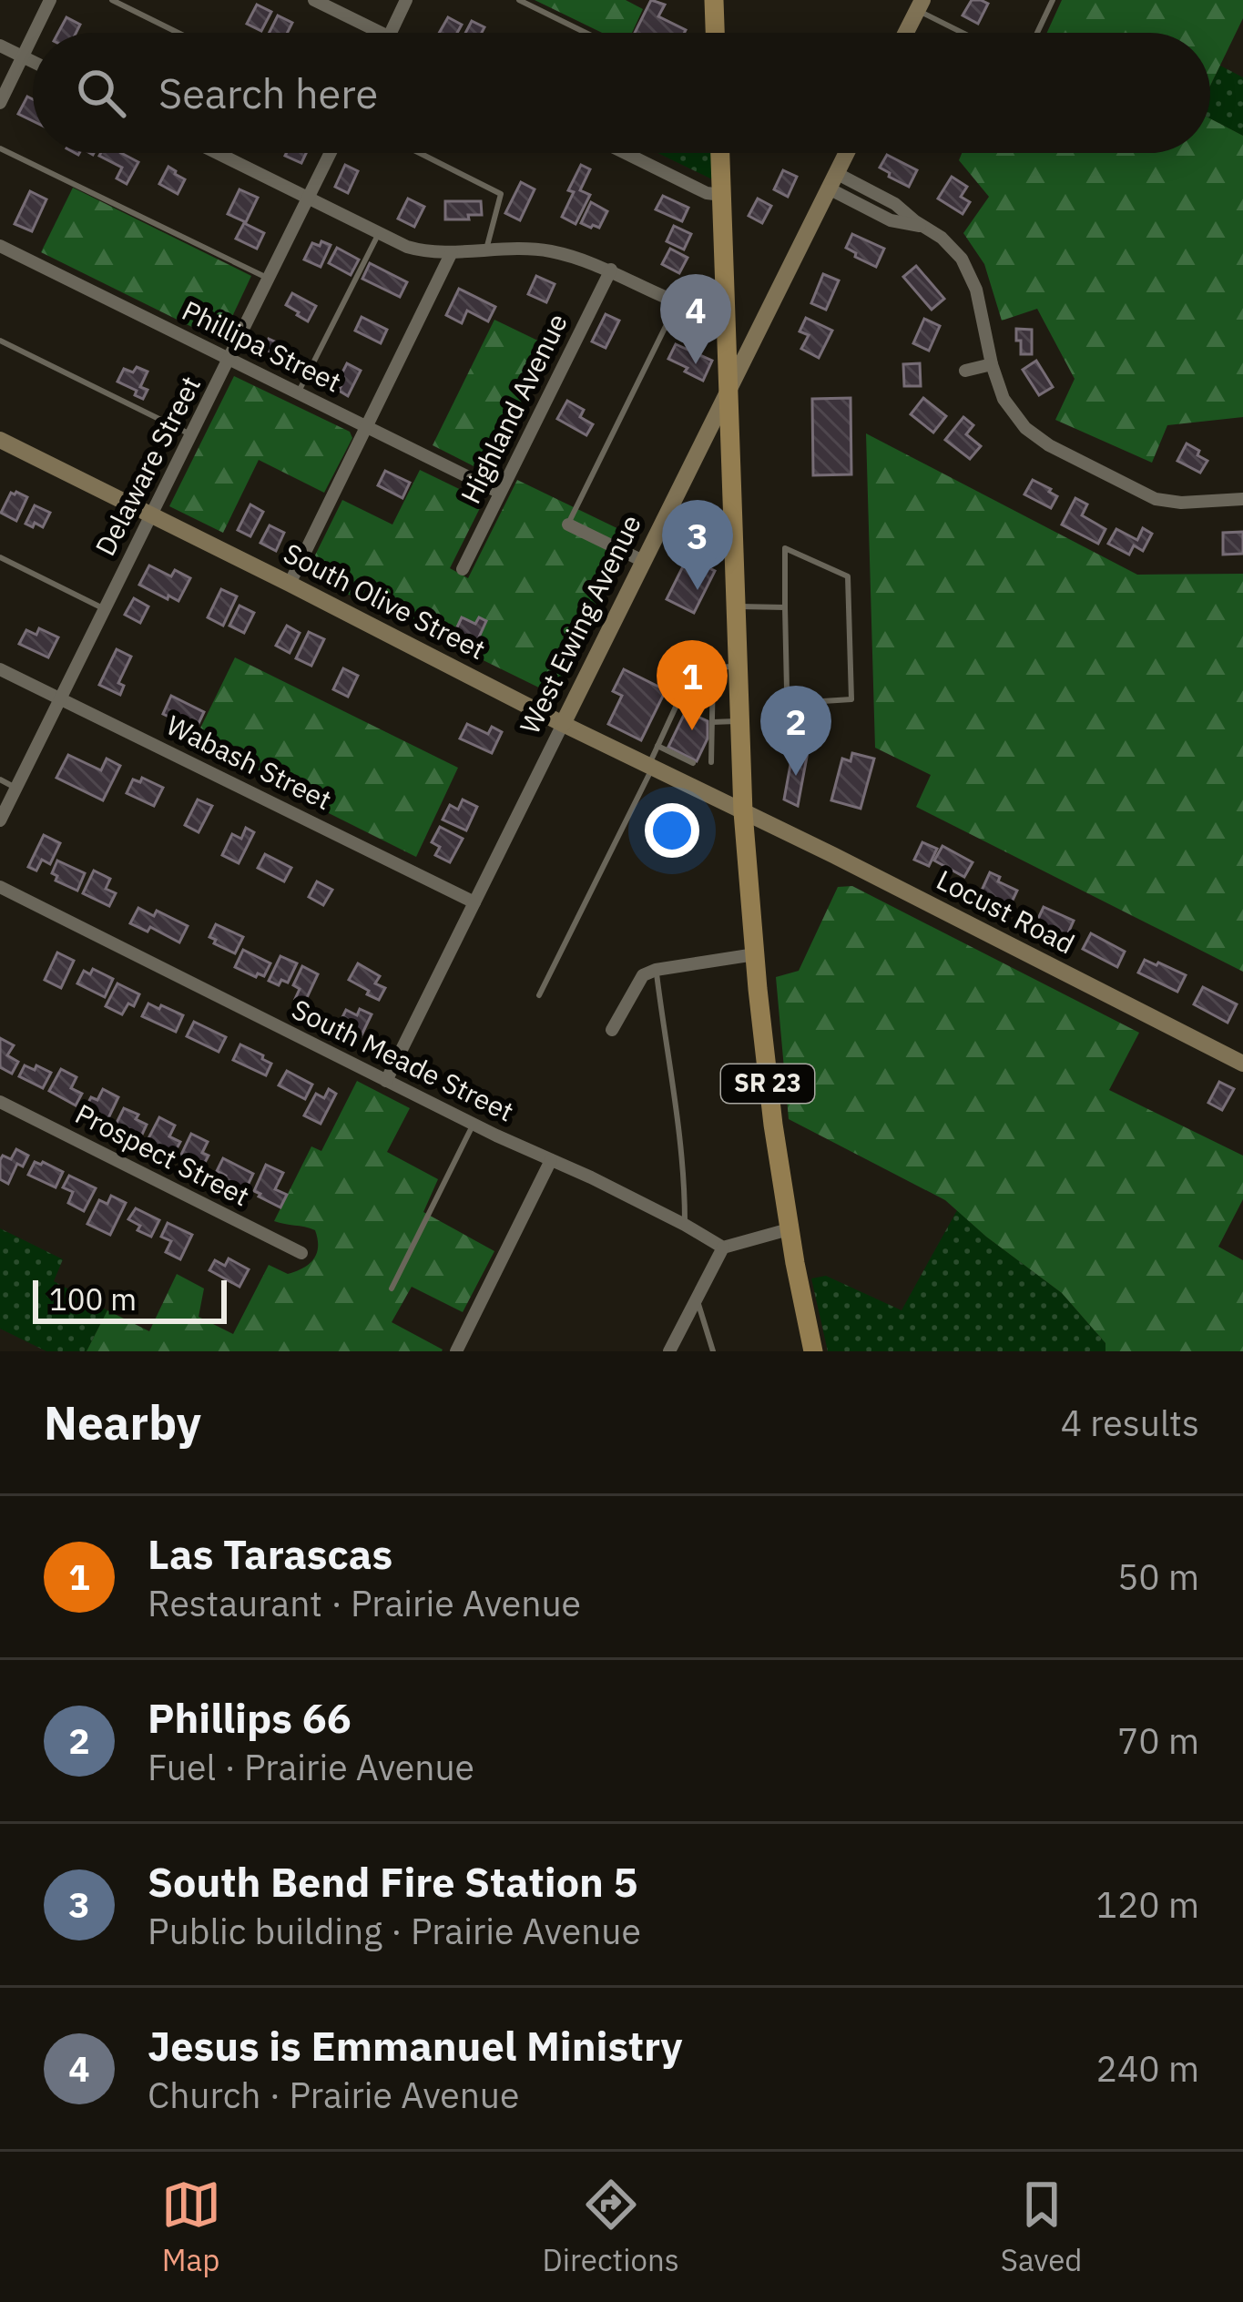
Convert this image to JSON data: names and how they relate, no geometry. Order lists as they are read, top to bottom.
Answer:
{
  "streets": {
    "main road": ["SR 23"],
    "street": [
      "Phillipa Street",
      "Highland Avenue",
      "Delaware Street",
      "South Olive Street",
      "West Ewing Avenue",
      "Wabash Street",
      "Locust Road",
      "South Meade Street",
      "Prospect Street"
    ]
  },
  "crossings": [
    ["Phillipa Street", "Highland Avenue"],
    ["Phillipa Street", "Delaware Street"],
    ["Delaware Street", "South Olive Street"],
    ["Delaware Street", "Wabash Street"],
    ["South Olive Street", "West Ewing Avenue"],
    ["South Olive Street", "Locust Road"],
    ["South Olive Street", "SR 23"],
    ["West Ewing Avenue", "Wabash Street"],
    ["West Ewing Avenue", "South Meade Street"],
    ["West Ewing Avenue", "SR 23"],
    ["Locust Road", "SR 23"]
  ],
  "scale_bar": "100 m",
  "page": {
    "search": "Search here",
    "pins": [
      "4",
      "3",
      "1",
      "2"
    ],
    "scale": "100 m",
    "heading": ["Nearby", "4 results"],
    "list": [
      {
        "mark": "1",
        "name": "Las Tarascas",
        "note": "Restaurant · Prairie Avenue",
        "value": "50 m"
      },
      {
        "mark": "2",
        "name": "Phillips 66",
        "note": "Fuel · Prairie Avenue",
        "value": "70 m"
      },
      {
        "mark": "3",
        "name": "South Bend Fire Station 5",
        "note": "Public building · Prairie Avenue",
        "value": "120 m"
      },
      {
        "mark": "4",
        "name": "Jesus is Emmanuel Ministry",
        "note": "Church · Prairie Avenue",
        "value": "240 m"
      }
    ],
    "nav": ["Map", "Directions", "Saved"]
  }
}
